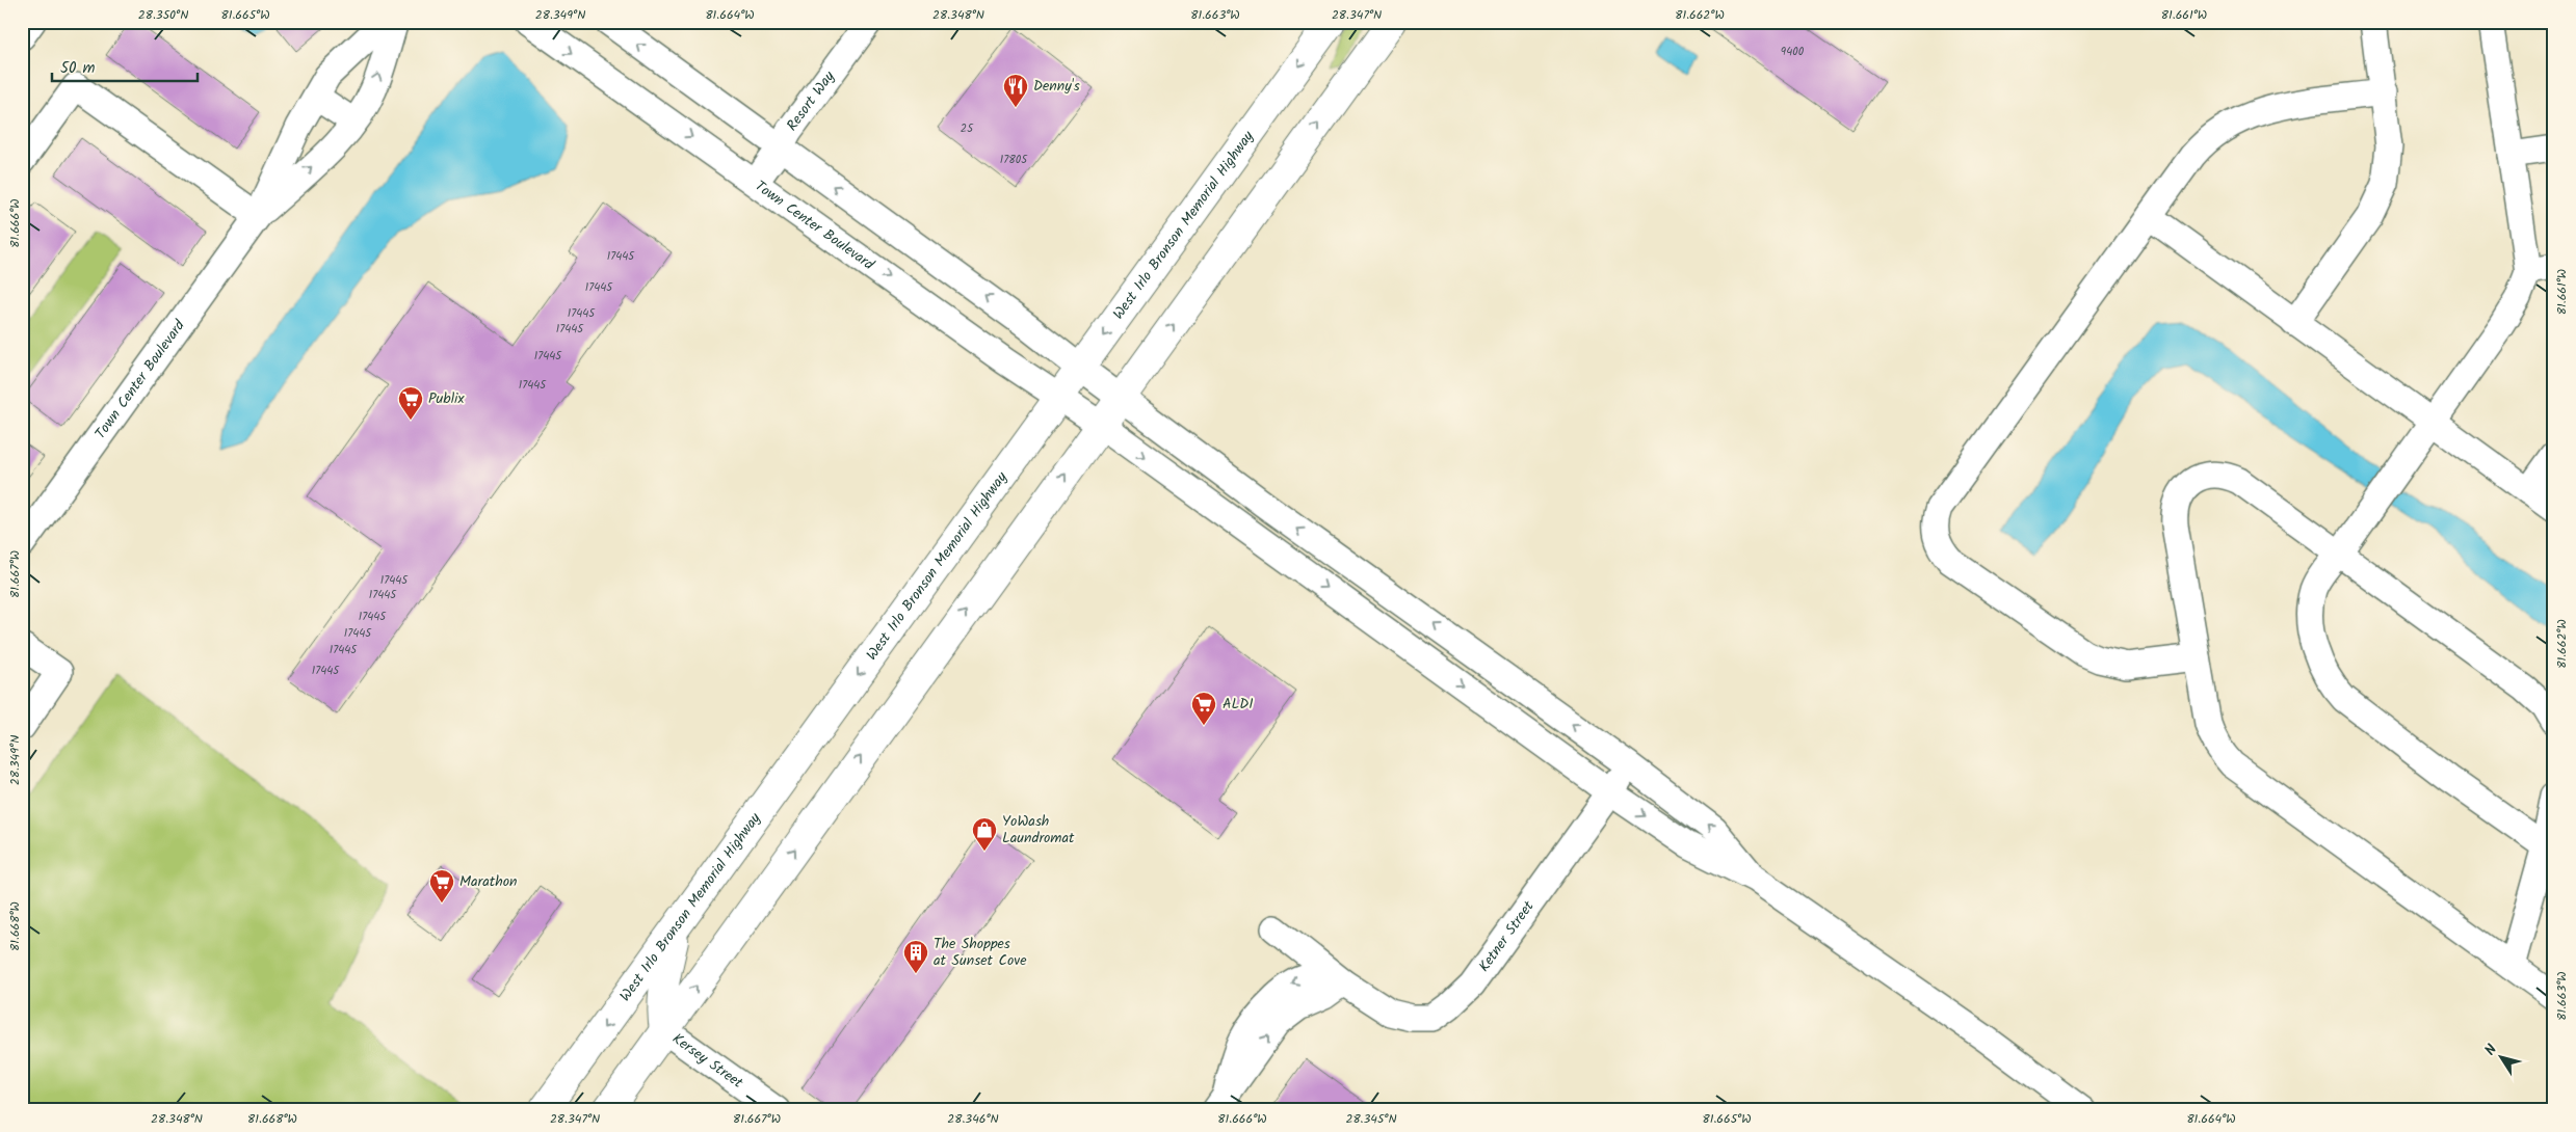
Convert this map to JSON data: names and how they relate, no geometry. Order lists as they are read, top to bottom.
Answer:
{
  "streets": {
    "highway": ["West Irlo Bronson Memorial Highway"],
    "street": [
      "Resort Way",
      "Town Center Boulevard",
      "Ketner Street",
      "Kersey Street"
    ]
  },
  "crossings": [
    ["Resort Way", "Town Center Boulevard"],
    ["Town Center Boulevard", "West Irlo Bronson Memorial Highway"],
    ["Town Center Boulevard", "Ketner Street"]
  ],
  "places": {
    "restaurant": ["Denny's"],
    "supermarket": ["Publix", "ALDI", "Marathon"],
    "shop": ["YoWash Laundromat"],
    "building": ["The Shoppes at Sunset Cove"]
  },
  "house_numbers": [
    "9400",
    "25",
    "17805",
    "17445",
    "17445",
    "17445",
    "17445",
    "17445",
    "17445",
    "17445",
    "17445",
    "17445",
    "17445",
    "17445",
    "17445"
  ],
  "scale_bar": "50 m",
  "north": "top left",
  "coordinates": [
    "28.350°N",
    "81.665°W",
    "28.349°N",
    "81.664°W",
    "28.348°N",
    "81.663°W",
    "28.347°N",
    "81.662°W",
    "81.661°W",
    "81.666°W",
    "81.667°W",
    "81.668°W",
    "28.346°N",
    "28.345°N"
  ]
}
